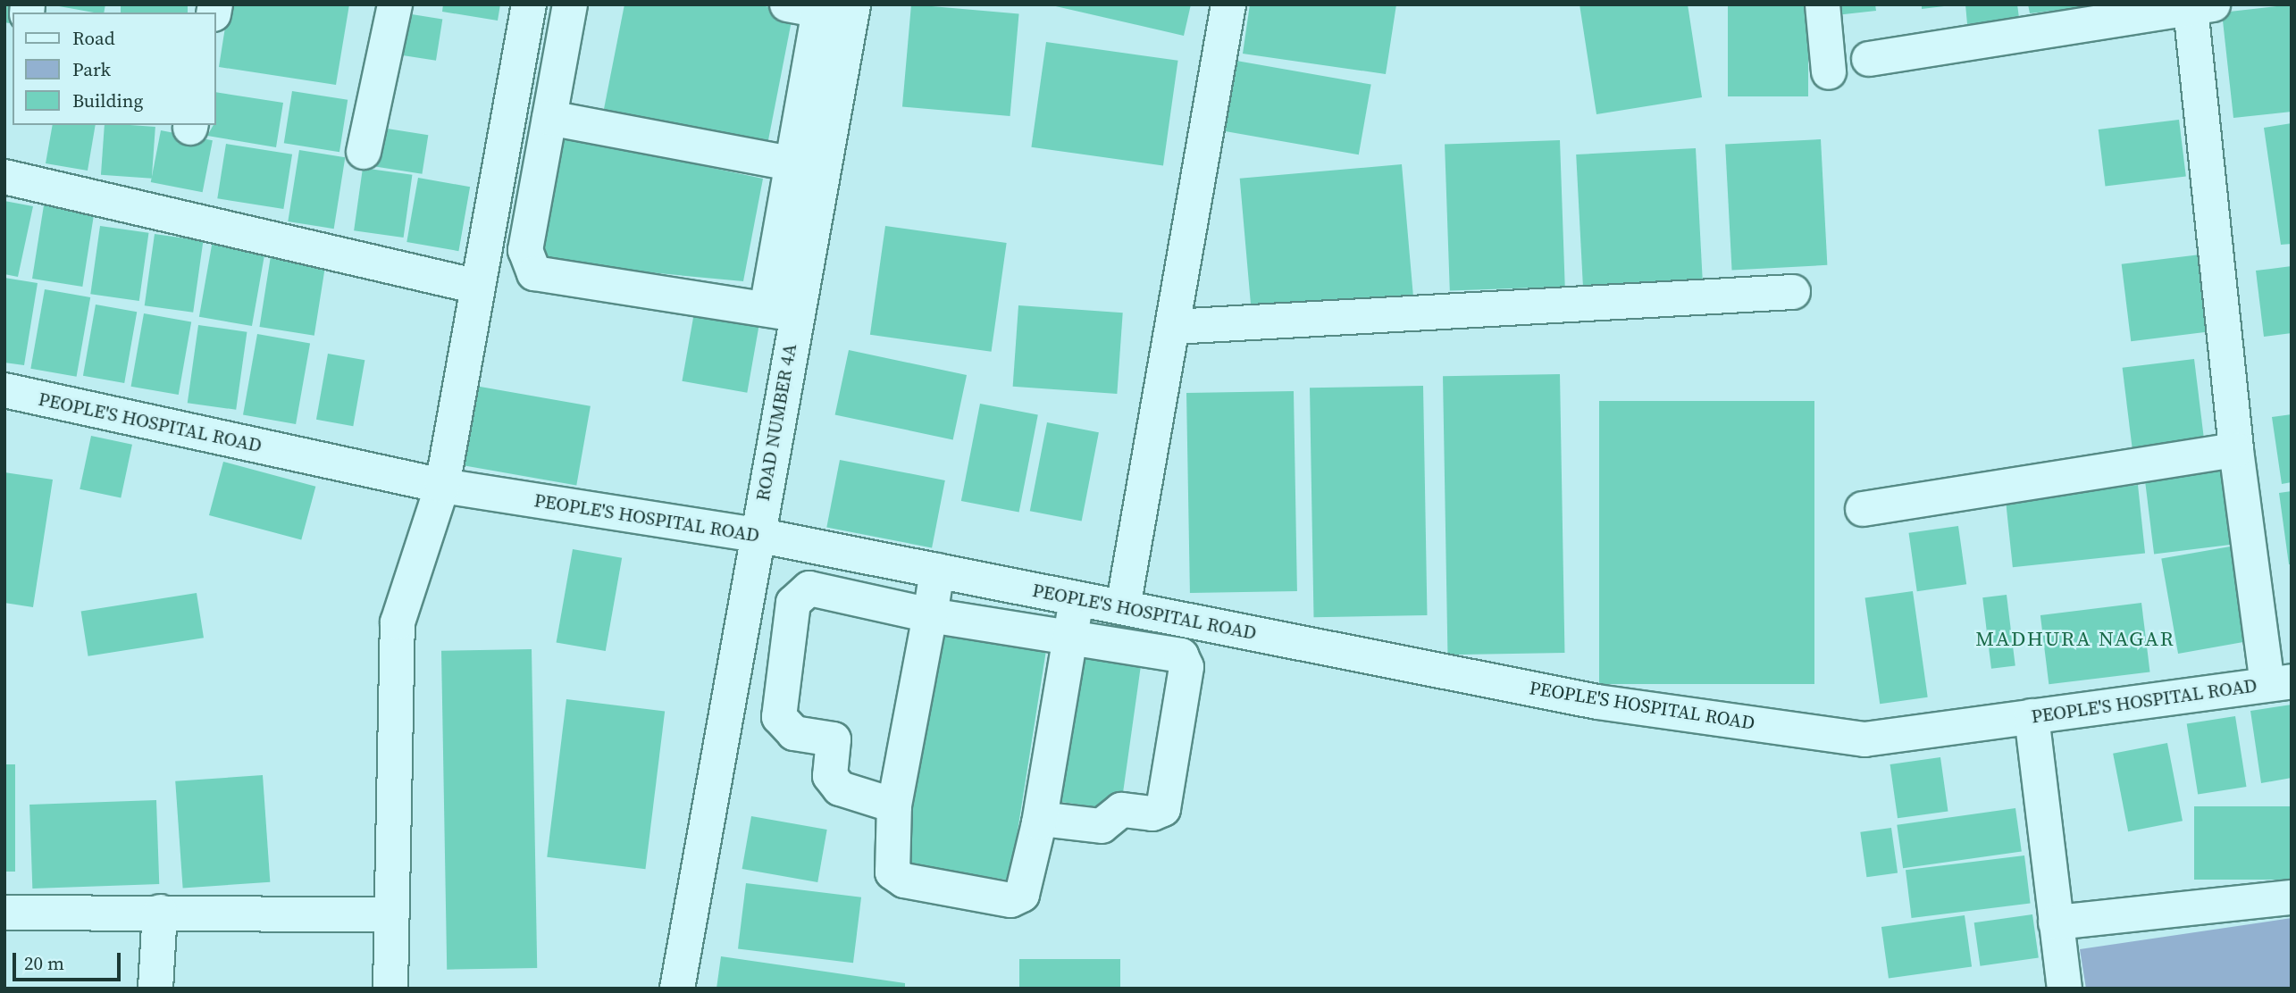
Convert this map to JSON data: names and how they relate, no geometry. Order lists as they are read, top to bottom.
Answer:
{
  "streets": {
    "street": ["PEOPLE'S HOSPITAL ROAD", "ROAD NUMBER 4A"]
  },
  "crossings": [
    ["PEOPLE'S HOSPITAL ROAD", "ROAD NUMBER 4A"]
  ],
  "districts": ["MADHURA NAGAR"],
  "legend": ["Road", "Park", "Building"],
  "scale_bar": "20 m"
}
